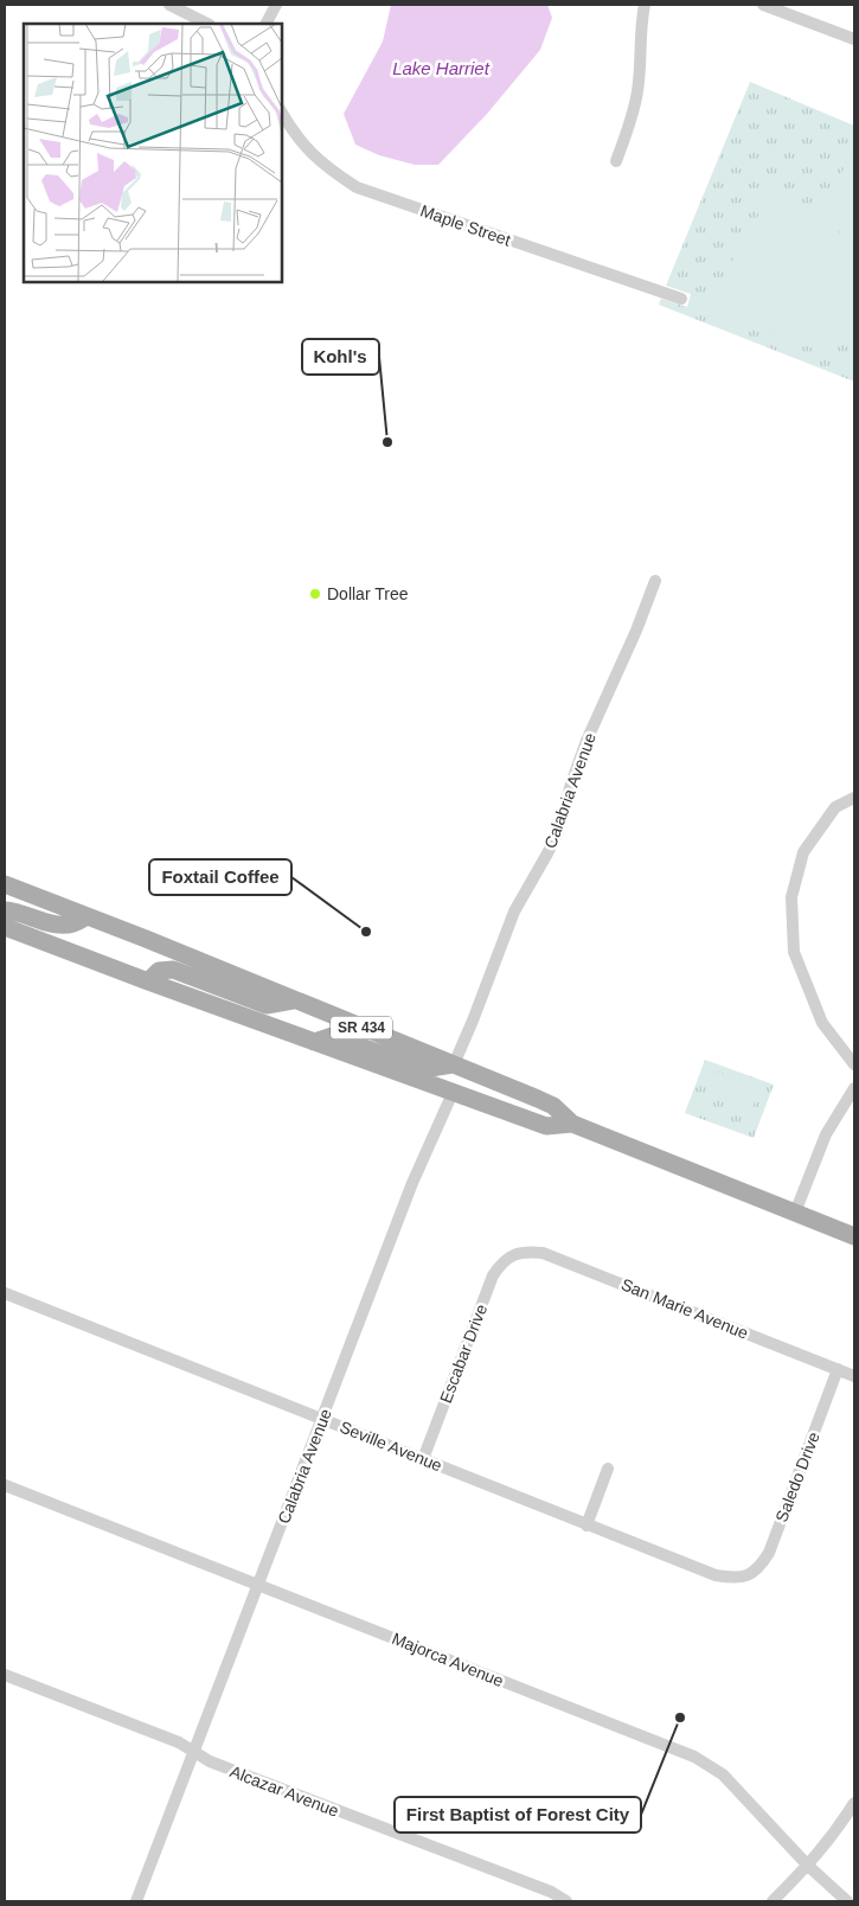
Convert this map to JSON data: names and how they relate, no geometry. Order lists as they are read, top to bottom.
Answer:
{
  "streets": {
    "main road": ["SR 434"],
    "street": [
      "Maple Street",
      "Calabria Avenue",
      "San Marie Avenue",
      "Escabar Drive",
      "Seville Avenue",
      "Saledo Drive",
      "Majorca Avenue",
      "Alcazar Avenue"
    ]
  },
  "crossings": [
    ["Calabria Avenue", "SR 434"],
    ["Calabria Avenue", "Seville Avenue"],
    ["Calabria Avenue", "Majorca Avenue"],
    ["Calabria Avenue", "Alcazar Avenue"],
    ["San Marie Avenue", "Escabar Drive"],
    ["San Marie Avenue", "Saledo Drive"],
    ["Escabar Drive", "Seville Avenue"],
    ["Seville Avenue", "Saledo Drive"]
  ],
  "water": ["Lake Harriet"],
  "places": [
    "Kohl's",
    "Dollar Tree",
    "Foxtail Coffee",
    "First Baptist of Forest City"
  ]
}
